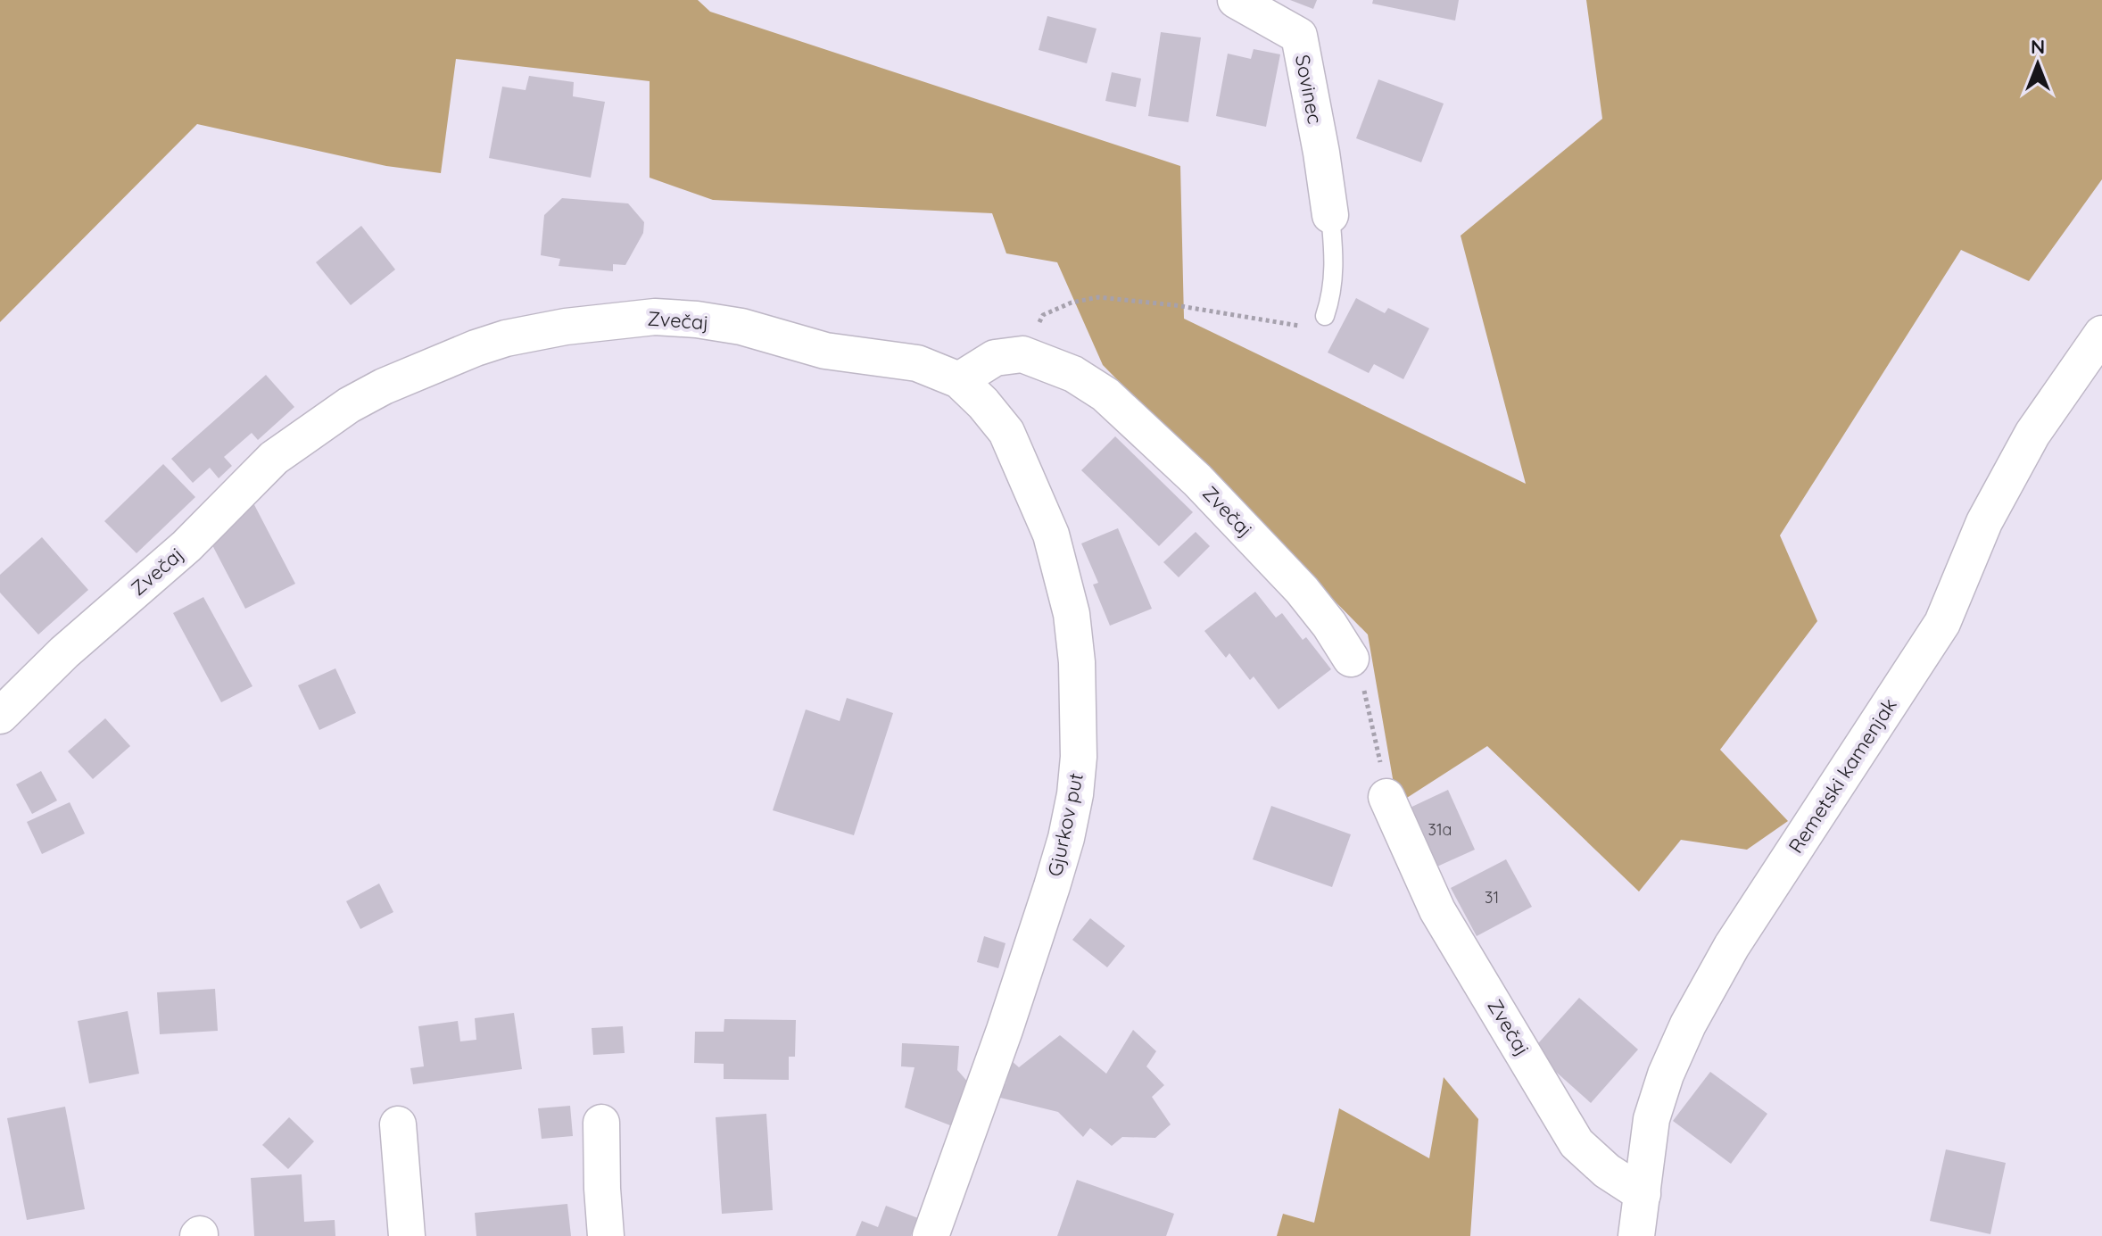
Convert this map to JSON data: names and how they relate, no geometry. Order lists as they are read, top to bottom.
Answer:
{
  "streets": {
    "street": [
      "Sovinec",
      "Zvečaj",
      "Remetski kamenjak",
      "Gjurkov put"
    ]
  },
  "crossings": [
    ["Zvečaj", "Remetski kamenjak"],
    ["Zvečaj", "Gjurkov put"]
  ],
  "house_numbers": ["31a", "31"],
  "north": "top"
}
